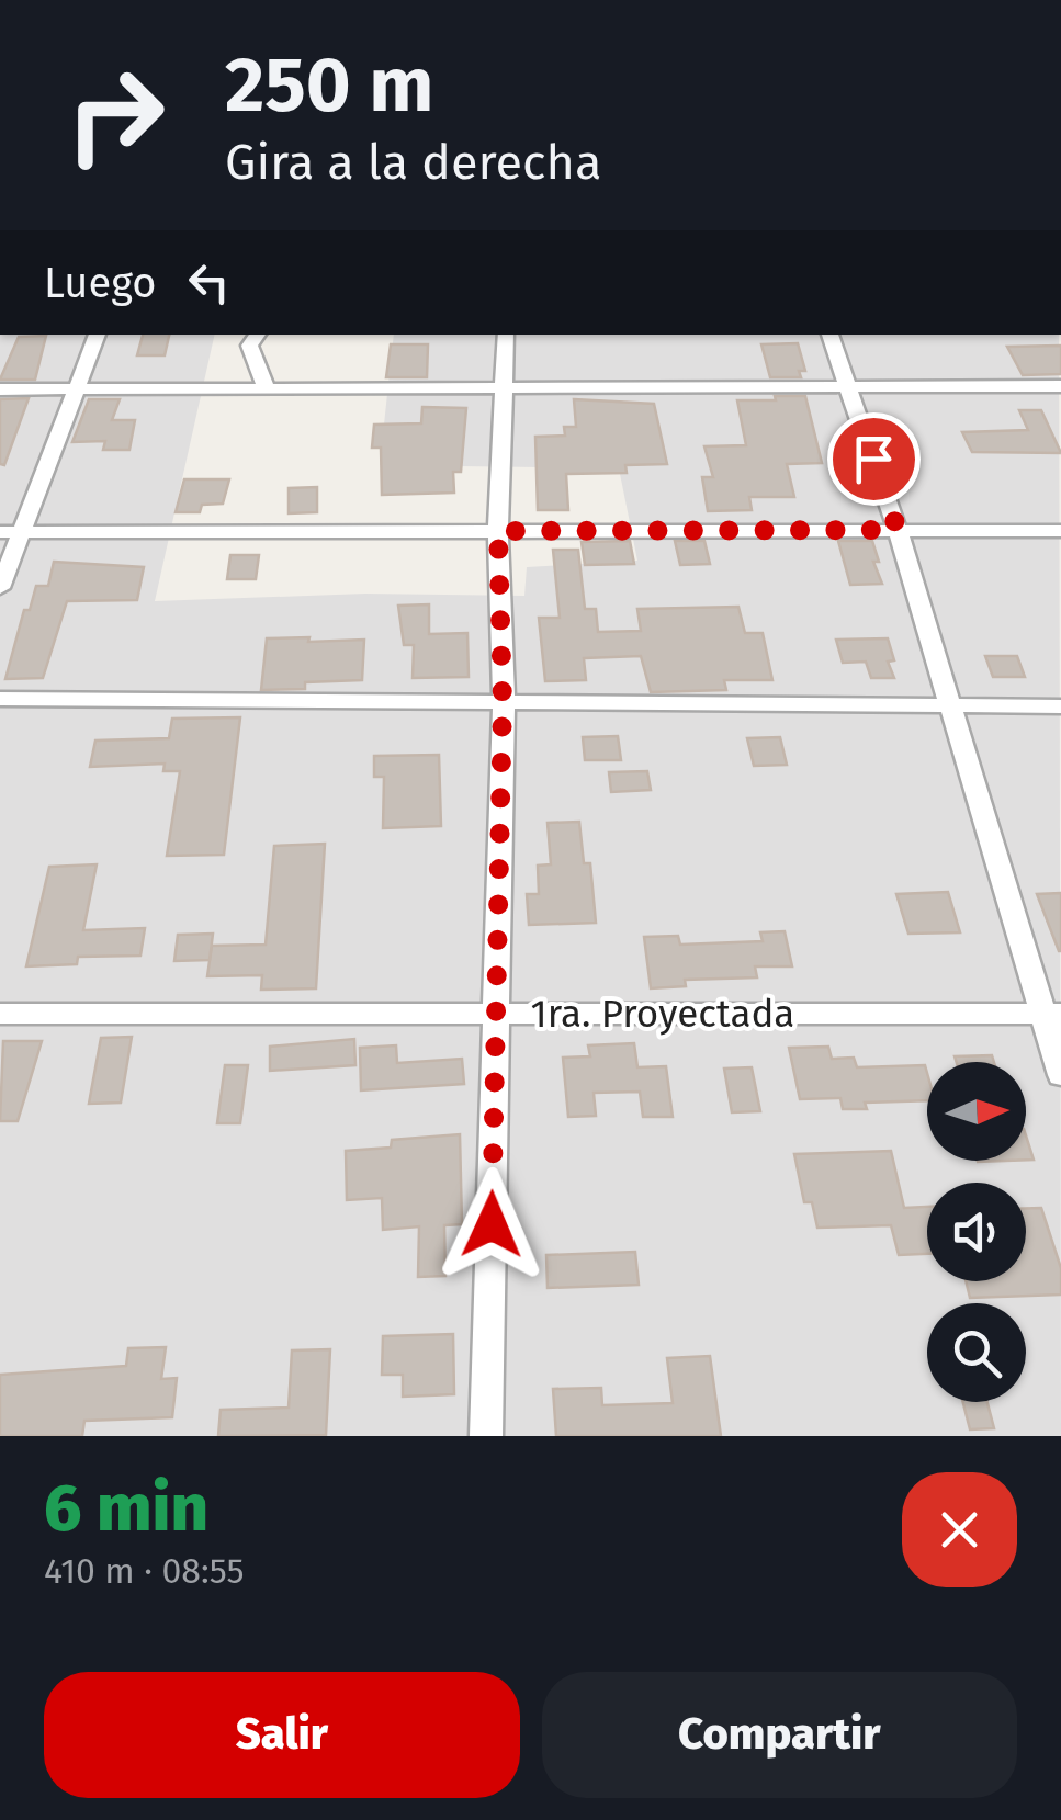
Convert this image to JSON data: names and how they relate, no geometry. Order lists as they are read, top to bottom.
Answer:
{
  "streets": {
    "street": ["1ra. Proyectada"]
  },
  "north": "right",
  "page": {
    "turn": ["250 m", "Gira a la derecha"],
    "then": "Luego",
    "heading": ["6 min", "410 m · 08:55"],
    "buttons": ["Salir", "Compartir"]
  }
}
